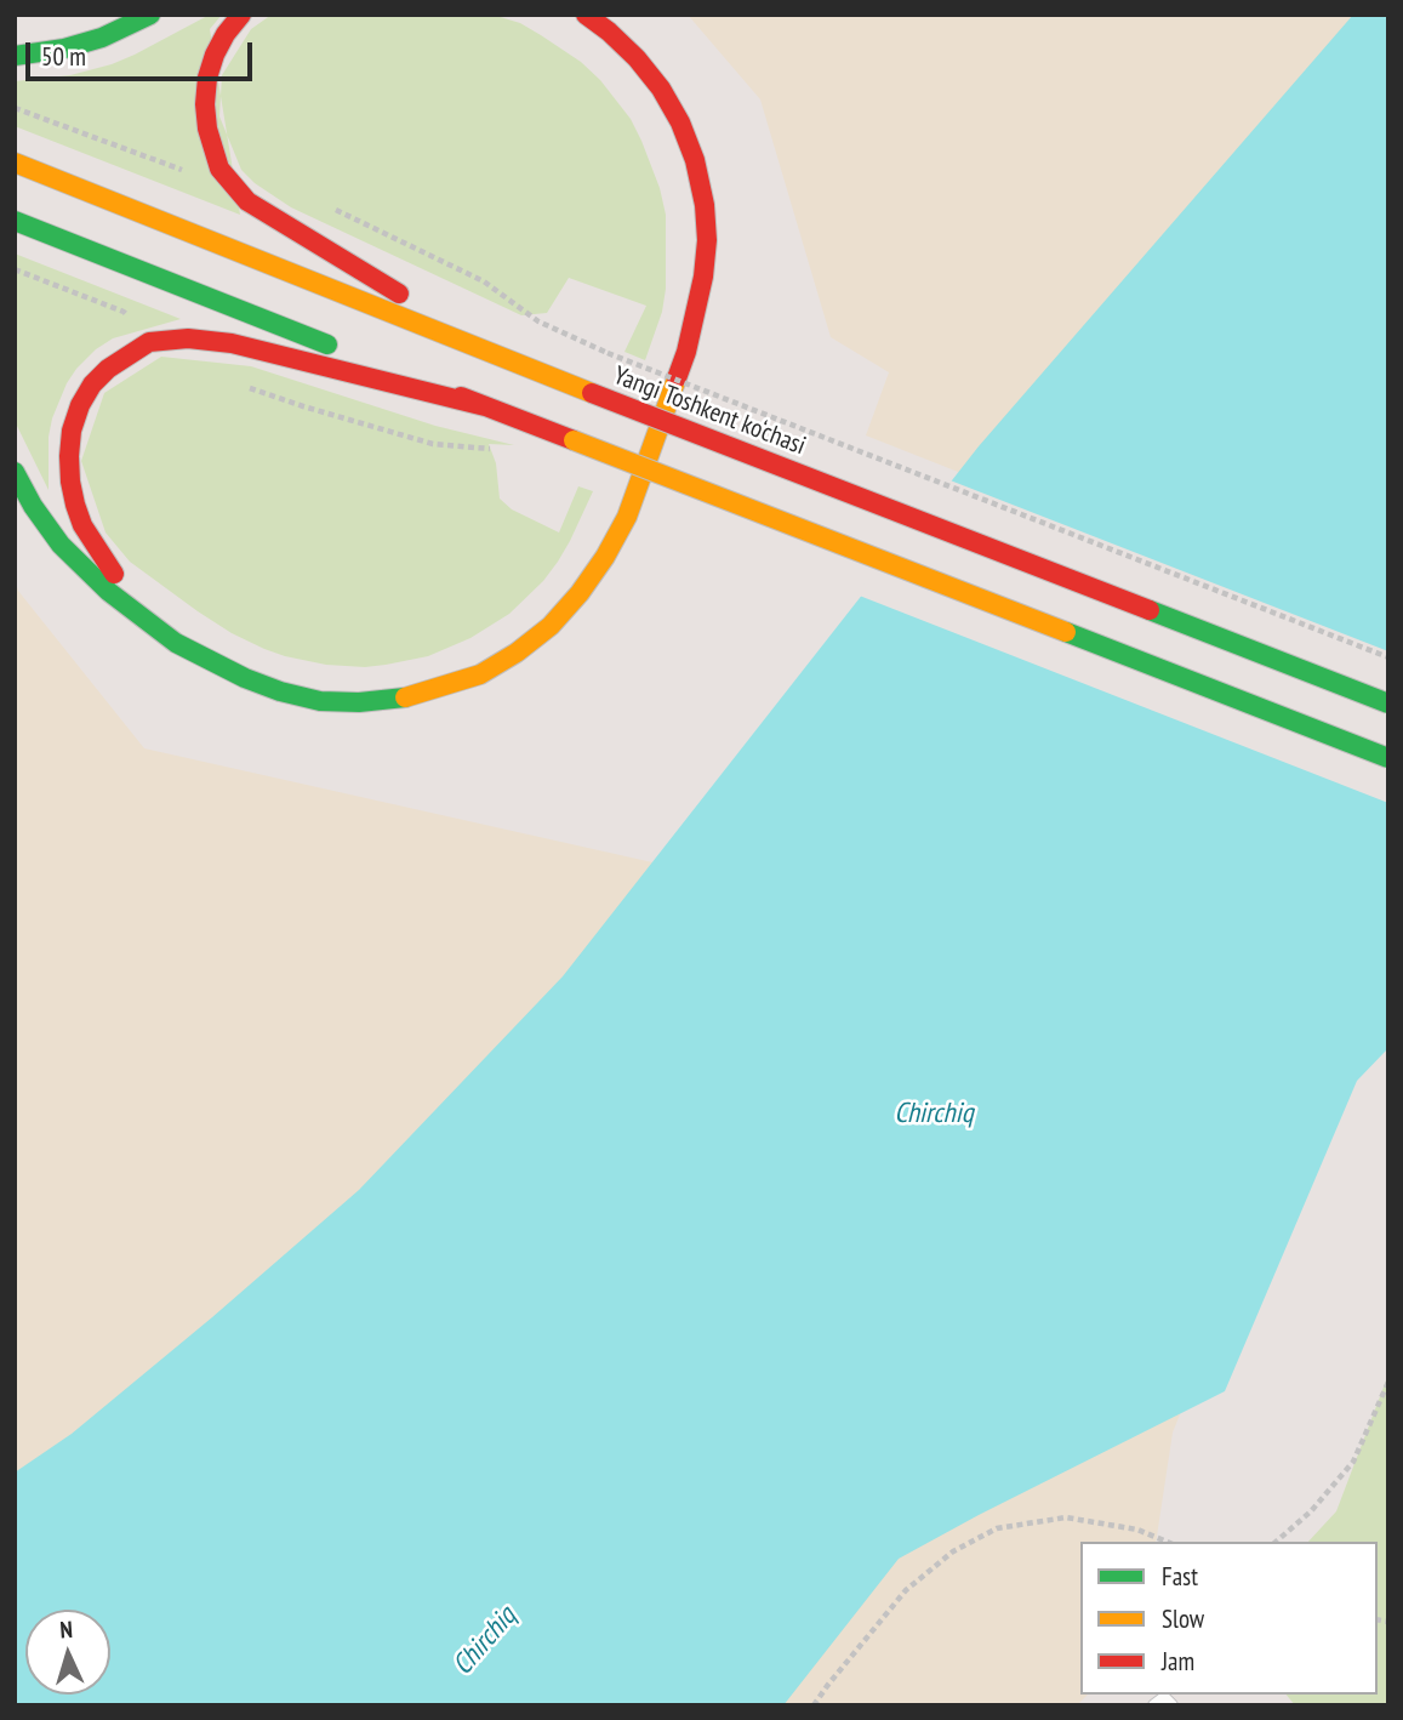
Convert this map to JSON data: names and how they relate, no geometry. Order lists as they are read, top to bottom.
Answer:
{
  "streets": {
    "highway": ["Yangi Toshkent ko‘chasi"]
  },
  "water": ["Chirchiq"],
  "legend": ["Fast", "Slow", "Jam"],
  "scale_bar": "50 m",
  "north": "top"
}
